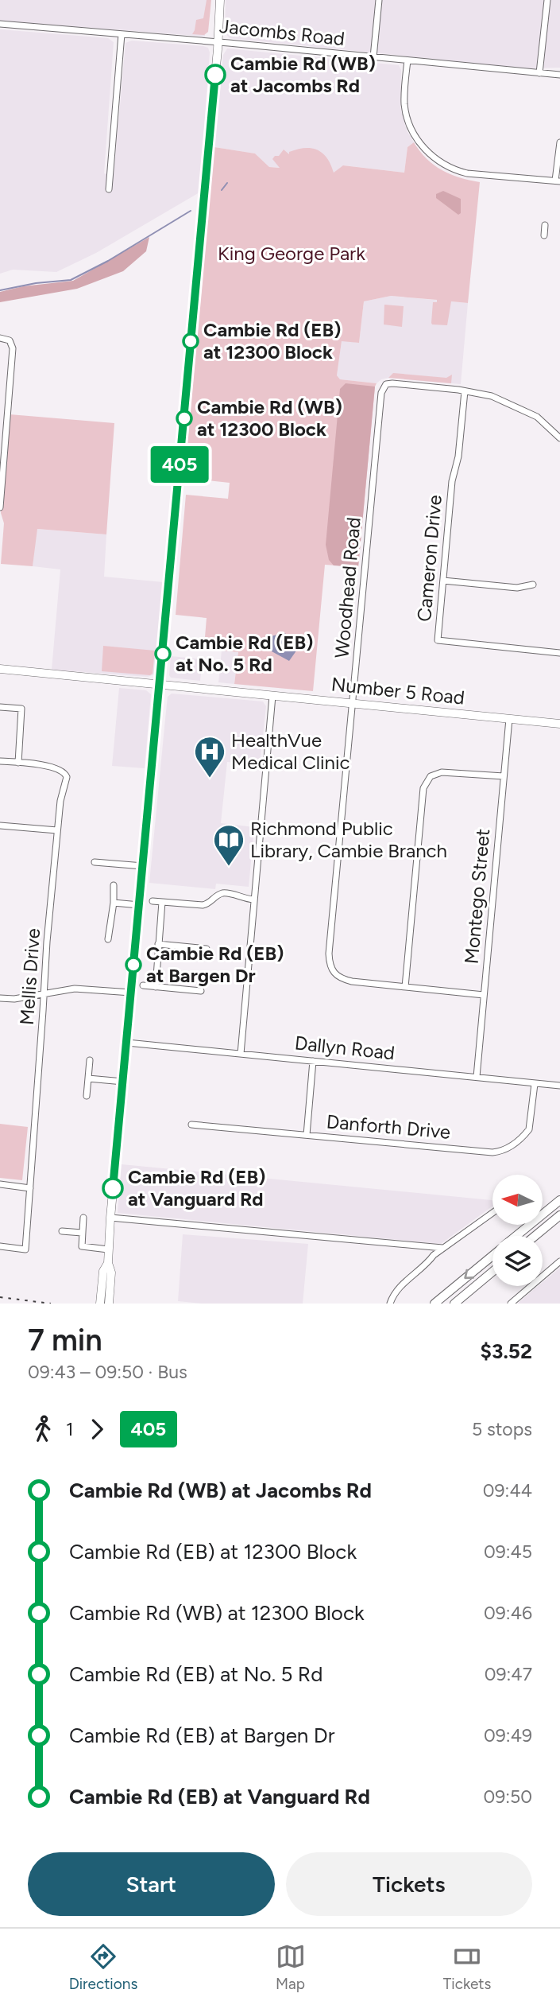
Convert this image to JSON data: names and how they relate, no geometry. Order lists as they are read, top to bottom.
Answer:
{
  "streets": {
    "main road": ["Number 5 Road"],
    "street": [
      "Jacombs Road",
      "Cameron Drive",
      "Woodhead Road",
      "Montego Street",
      "Mellis Drive",
      "Dallyn Road",
      "Danforth Drive"
    ]
  },
  "crossings": [
    ["Cameron Drive", "Woodhead Road"],
    ["Woodhead Road", "Number 5 Road"],
    ["Woodhead Road", "Montego Street"],
    ["Number 5 Road", "Montego Street"],
    ["Montego Street", "Dallyn Road"],
    ["Dallyn Road", "Danforth Drive"]
  ],
  "parks": ["King George Park"],
  "places": {
    "other": [
      "Cambie Rd (WB) at Jacombs Rd",
      "Cambie Rd (EB) at 12300 Block",
      "Cambie Rd (WB) at 12300 Block",
      "Cambie Rd (EB) at No. 5 Rd",
      "Cambie Rd (EB) at Bargen Dr",
      "Cambie Rd (EB) at Vanguard Rd"
    ],
    "hospital": ["HealthVue Medical Clinic"],
    "library": ["Richmond Public Library, Cambie Branch"]
  },
  "lines": ["bus line 405"],
  "north": "left",
  "page": {
    "on_map": "405",
    "heading": ["7 min", "09:43 – 09:50 · Bus", "$3.52"],
    "legs": ["1", "405", "5 stops"],
    "list": [
      {
        "name": "Cambie Rd (WB) at Jacombs Rd",
        "value": "09:44"
      },
      {
        "name": "Cambie Rd (EB) at 12300 Block",
        "value": "09:45"
      },
      {
        "name": "Cambie Rd (WB) at 12300 Block",
        "value": "09:46"
      },
      {
        "name": "Cambie Rd (EB) at No. 5 Rd",
        "value": "09:47"
      },
      {
        "name": "Cambie Rd (EB) at Bargen Dr",
        "value": "09:49"
      },
      {
        "name": "Cambie Rd (EB) at Vanguard Rd",
        "value": "09:50"
      }
    ],
    "buttons": ["Start", "Tickets"],
    "tabs": ["Directions", "Map", "Tickets"]
  }
}
